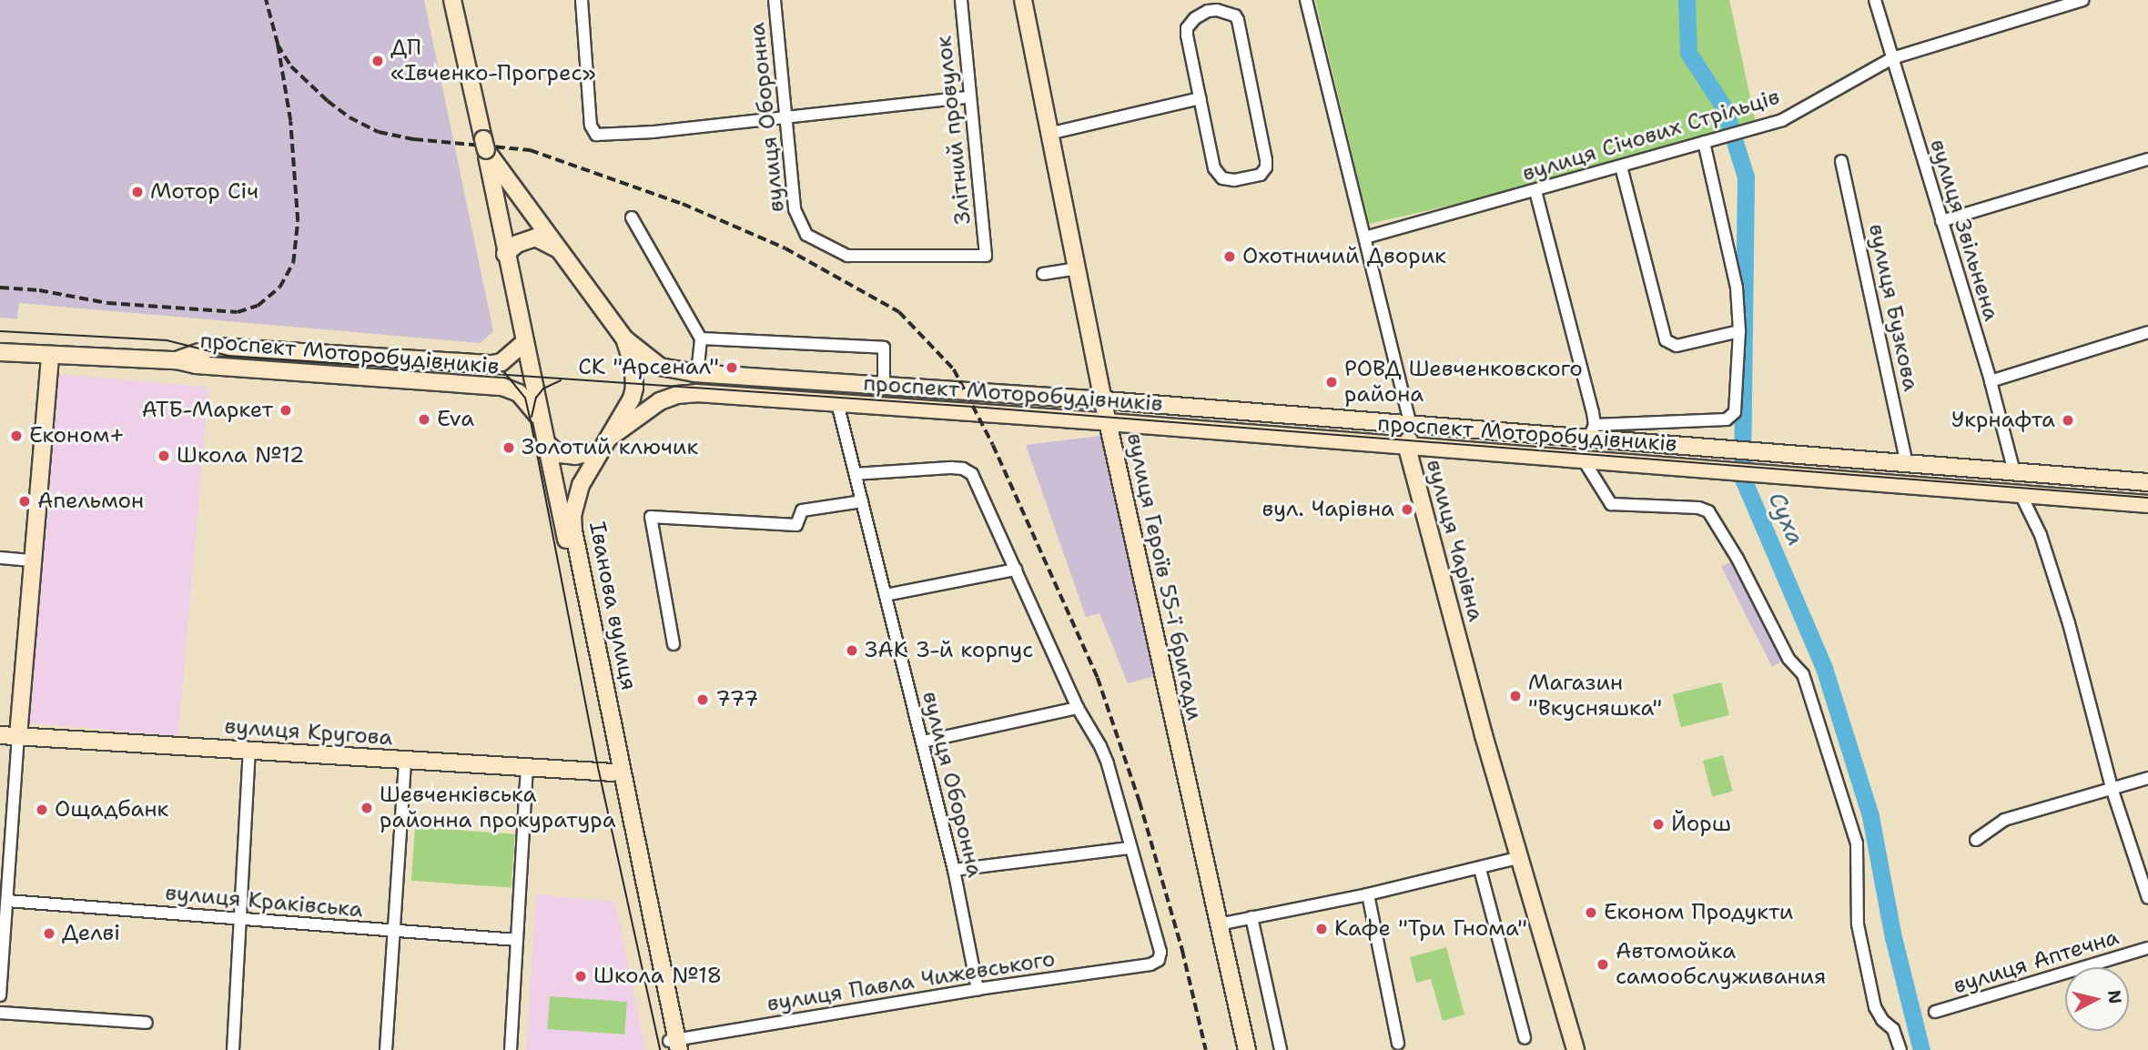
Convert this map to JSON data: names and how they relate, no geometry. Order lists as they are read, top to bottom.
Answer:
{
  "streets": {
    "main road": [
      "проспект Моторобудівників",
      "вулиця Чарівна",
      "вулиця Героїв 55-ї бригади",
      "Іванова вулиця",
      "вулиця Кругова"
    ],
    "street": [
      "вулиця Оборонна",
      "Злітний провулок",
      "вулиця Січових Стрільців",
      "вулиця Звільнена",
      "вулиця Бузкова",
      "вулиця Краківська",
      "вулиця Аптечна",
      "вулиця Павла Чижевського"
    ]
  },
  "crossings": [
    ["вулиця Оборонна", "Злітний провулок"],
    ["вулиця Оборонна", "проспект Моторобудівників"],
    ["вулиця Оборонна", "вулиця Павла Чижевського"],
    ["вулиця Січових Стрільців", "вулиця Звільнена"],
    ["вулиця Січових Стрільців", "вулиця Чарівна"],
    ["вулиця Звільнена", "проспект Моторобудівників"],
    ["вулиця Бузкова", "проспект Моторобудівників"],
    ["проспект Моторобудівників", "вулиця Чарівна"],
    ["проспект Моторобудівників", "вулиця Героїв 55-ї бригади"],
    ["проспект Моторобудівників", "Іванова вулиця"],
    ["Іванова вулиця", "вулиця Кругова"],
    ["Іванова вулиця", "вулиця Павла Чижевського"]
  ],
  "water": ["Суха"],
  "places": [
    "ДП «Івченко-Прогрес»",
    "Мотор Січ",
    "Охотничий Дворик",
    "СК \"Арсенал\"",
    "РОВД Шевченковского района",
    "АТБ-Маркет",
    "Eva",
    "Укрнафта",
    "Економ+",
    "Золотий ключик",
    "Школа №12",
    "Апельмон",
    "вул. Чарівна",
    "ЗАК 3-й корпус",
    "Магазин \"Вкусняшка\"",
    "777",
    "Шевченківська районна прокуратура",
    "Ощадбанк",
    "Йорш",
    "Економ Продукти",
    "Кафе \"Три Гнома\"",
    "Делві",
    "Автомойка самообслуживания",
    "Школа №18"
  ],
  "north": "right"
}
